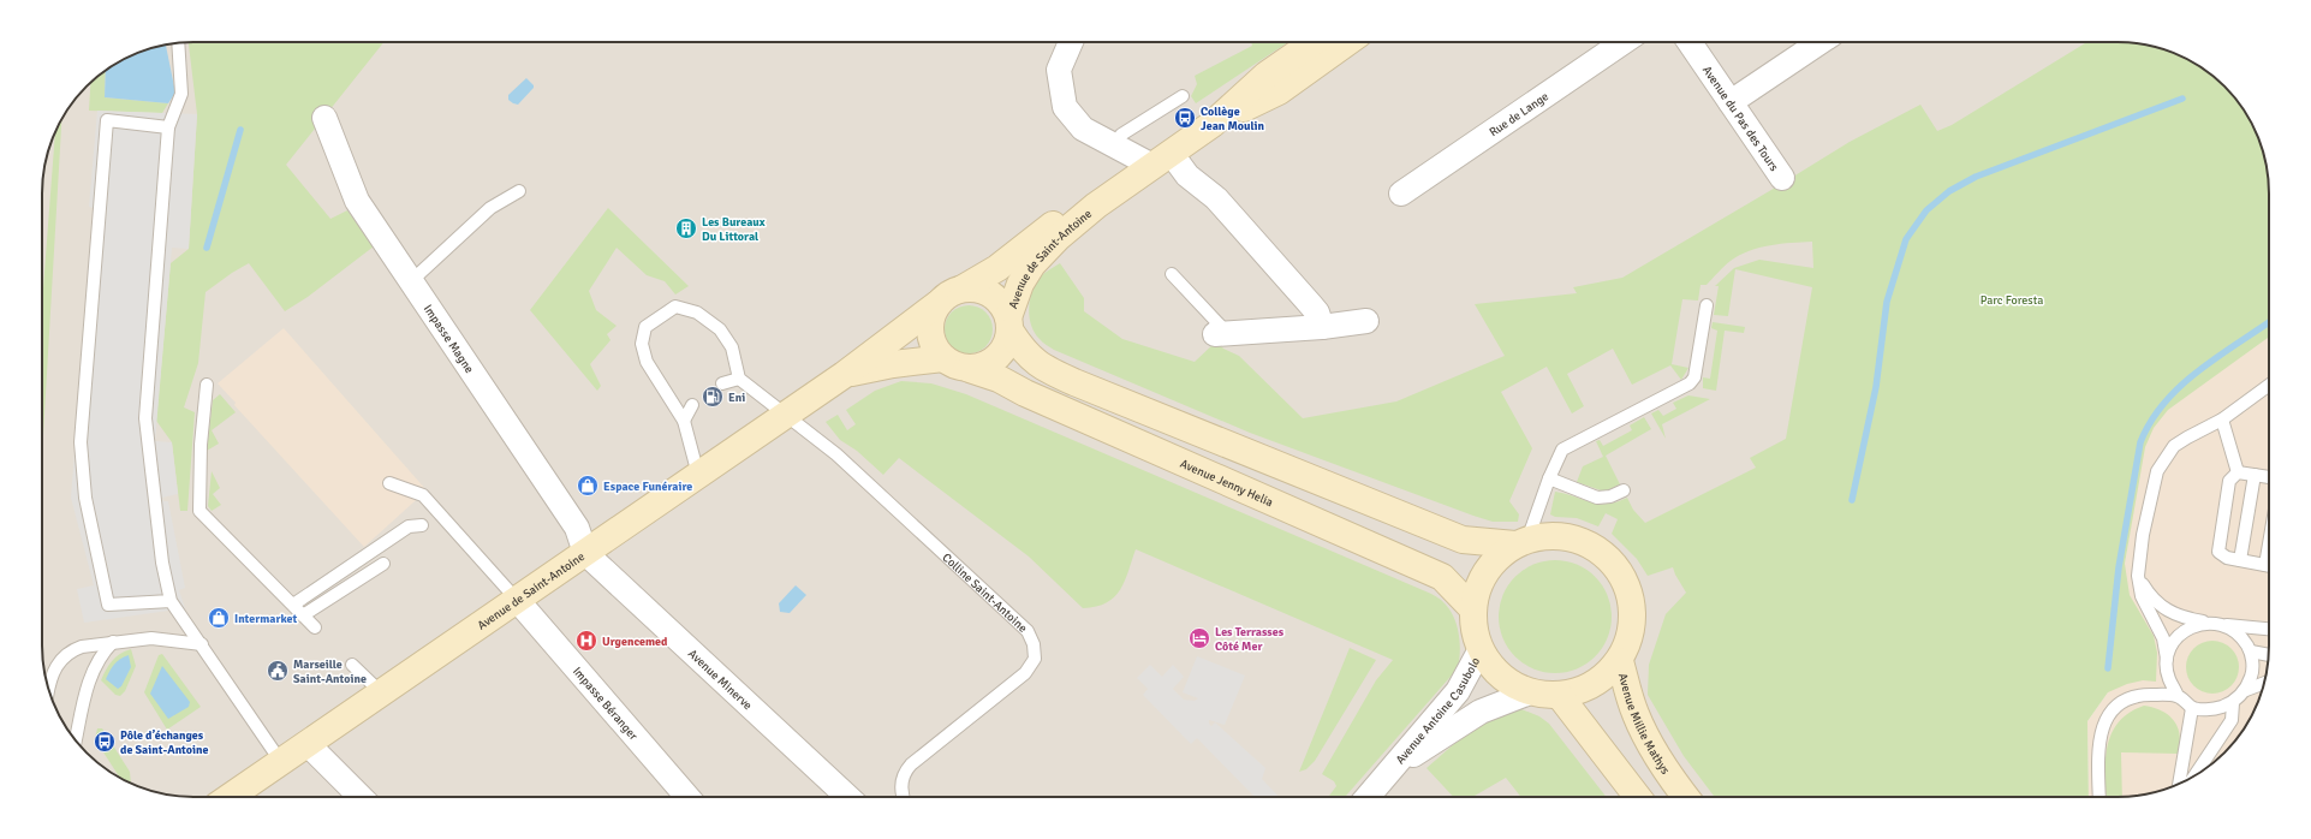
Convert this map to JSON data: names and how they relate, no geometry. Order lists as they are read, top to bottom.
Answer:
{
  "streets": {
    "street": [
      "Rue de Lange",
      "Avenue du Pas des Tours",
      "Avenue de Saint-Antoine",
      "Impasse Magne",
      "Avenue Jenny Helia",
      "Avenue Minerve",
      "Impasse Béranger",
      "Avenue Antoine Casubolo",
      "Avenue Millie Mathys"
    ],
    "lane": ["Colline Saint-Antoine"]
  },
  "crossings": [
    ["Avenue de Saint-Antoine", "Impasse Magne"],
    ["Avenue de Saint-Antoine", "Avenue Jenny Helia"],
    ["Avenue de Saint-Antoine", "Colline Saint-Antoine"],
    ["Avenue de Saint-Antoine", "Avenue Minerve"],
    ["Avenue de Saint-Antoine", "Impasse Béranger"],
    ["Impasse Magne", "Avenue Minerve"],
    ["Avenue Jenny Helia", "Avenue Antoine Casubolo"],
    ["Avenue Jenny Helia", "Avenue Millie Mathys"],
    ["Avenue Antoine Casubolo", "Avenue Millie Mathys"]
  ],
  "parks": ["Parc Foresta"],
  "places": {
    "bus stop": ["Collège Jean Moulin", "Pôle d’échanges de Saint-Antoine"],
    "building": ["Les Bureaux Du Littoral"],
    "fuel station": ["Eni"],
    "shop": ["Espace Funéraire", "Intermarket"],
    "hotel": ["Les Terrasses Côté Mer"],
    "hospital": ["Urgencemed"],
    "public building": ["Marseille Saint-Antoine"]
  }
}
